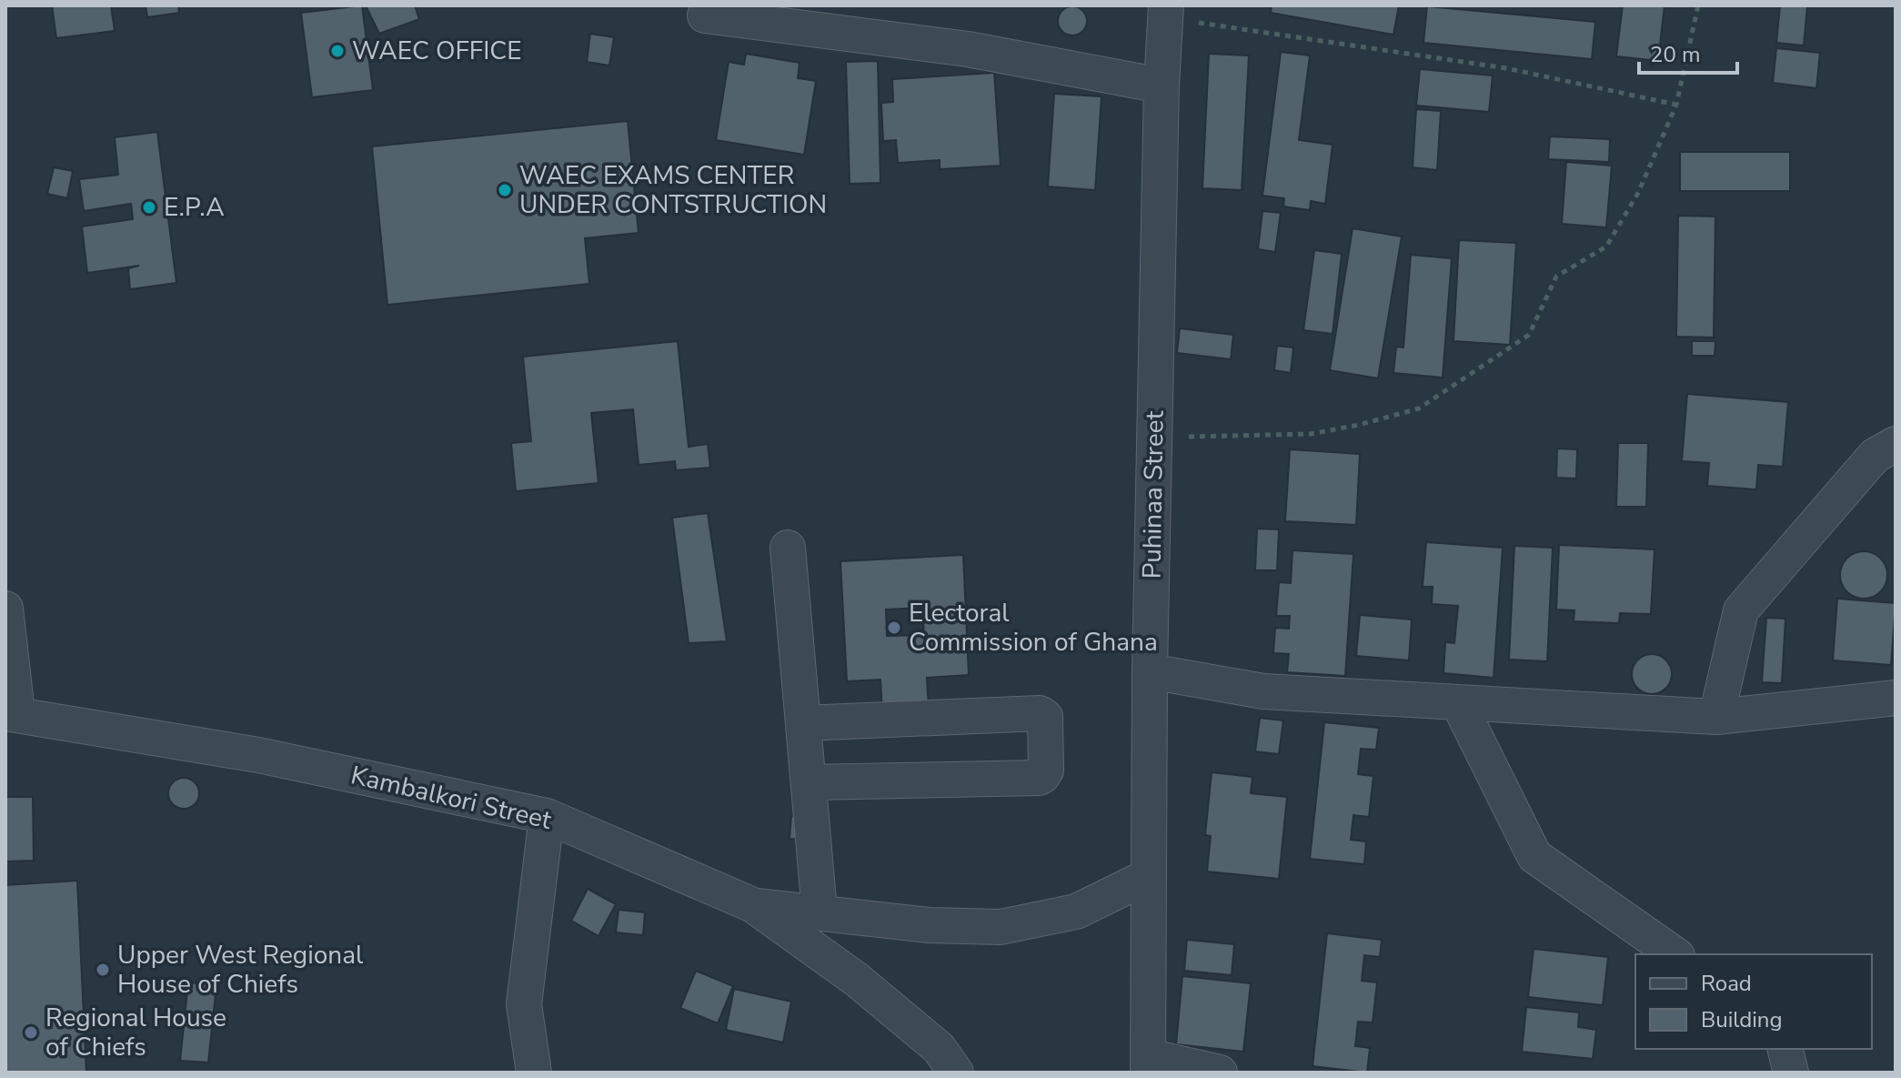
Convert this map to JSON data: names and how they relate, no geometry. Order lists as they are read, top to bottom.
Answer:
{
  "streets": {
    "street": ["Puhinaa Street", "Kambalkori Street"]
  },
  "places": [
    "WAEC OFFICE",
    "WAEC EXAMS CENTER UNDER CONTSTRUCTION",
    "E.P.A",
    "Electoral Commission of Ghana",
    "Upper West Regional House of Chiefs",
    "Regional House of Chiefs"
  ],
  "legend": ["Road", "Building"],
  "scale_bar": "20 m"
}
